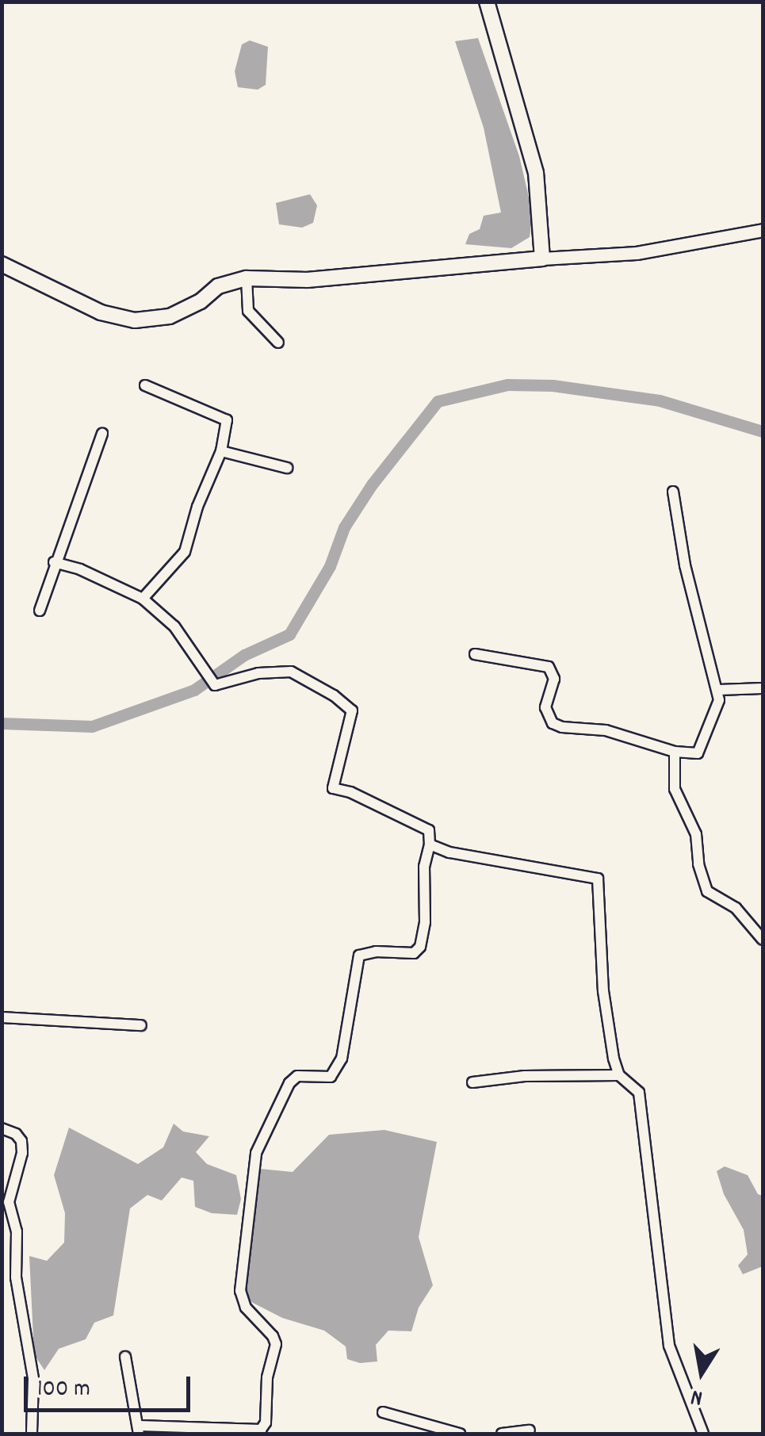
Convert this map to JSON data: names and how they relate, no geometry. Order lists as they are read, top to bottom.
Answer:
{
  "scale_bar": "100 m",
  "north": "bottom"
}
